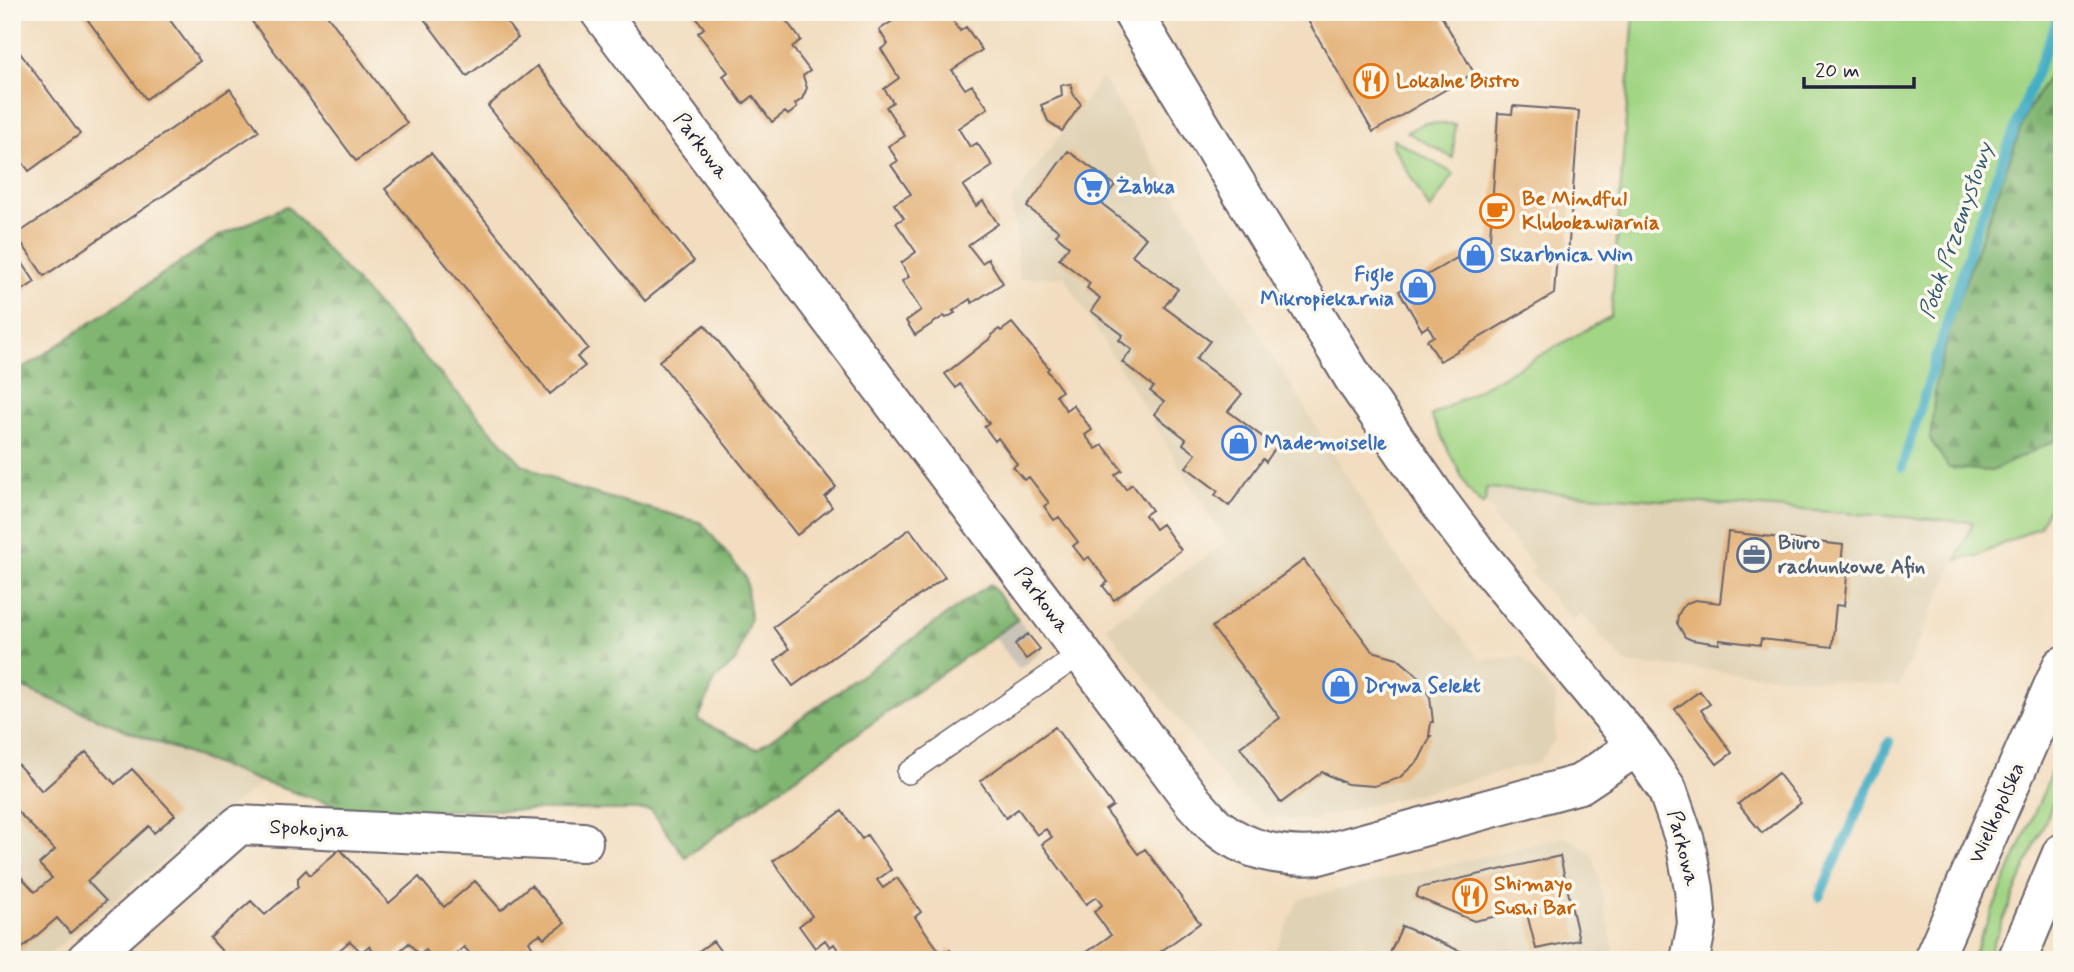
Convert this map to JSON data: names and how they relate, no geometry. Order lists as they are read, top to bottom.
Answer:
{
  "streets": {
    "street": ["Parkowa", "Wielkopolska", "Spokojna"]
  },
  "water": ["Potok Przemysłowy"],
  "places": {
    "restaurant": ["Lokalne Bistro", "Shimayo Sushi Bar"],
    "supermarket": ["Żabka"],
    "cafe": ["Be Mindful Klubokawiarnia"],
    "shop": [
      "Skarbnica Win",
      "Figle Mikropiekarnia",
      "Mademoiselle",
      "Drywa Selekt"
    ],
    "office": ["Biuro rachunkowe Afin"]
  },
  "scale_bar": "20 m"
}
